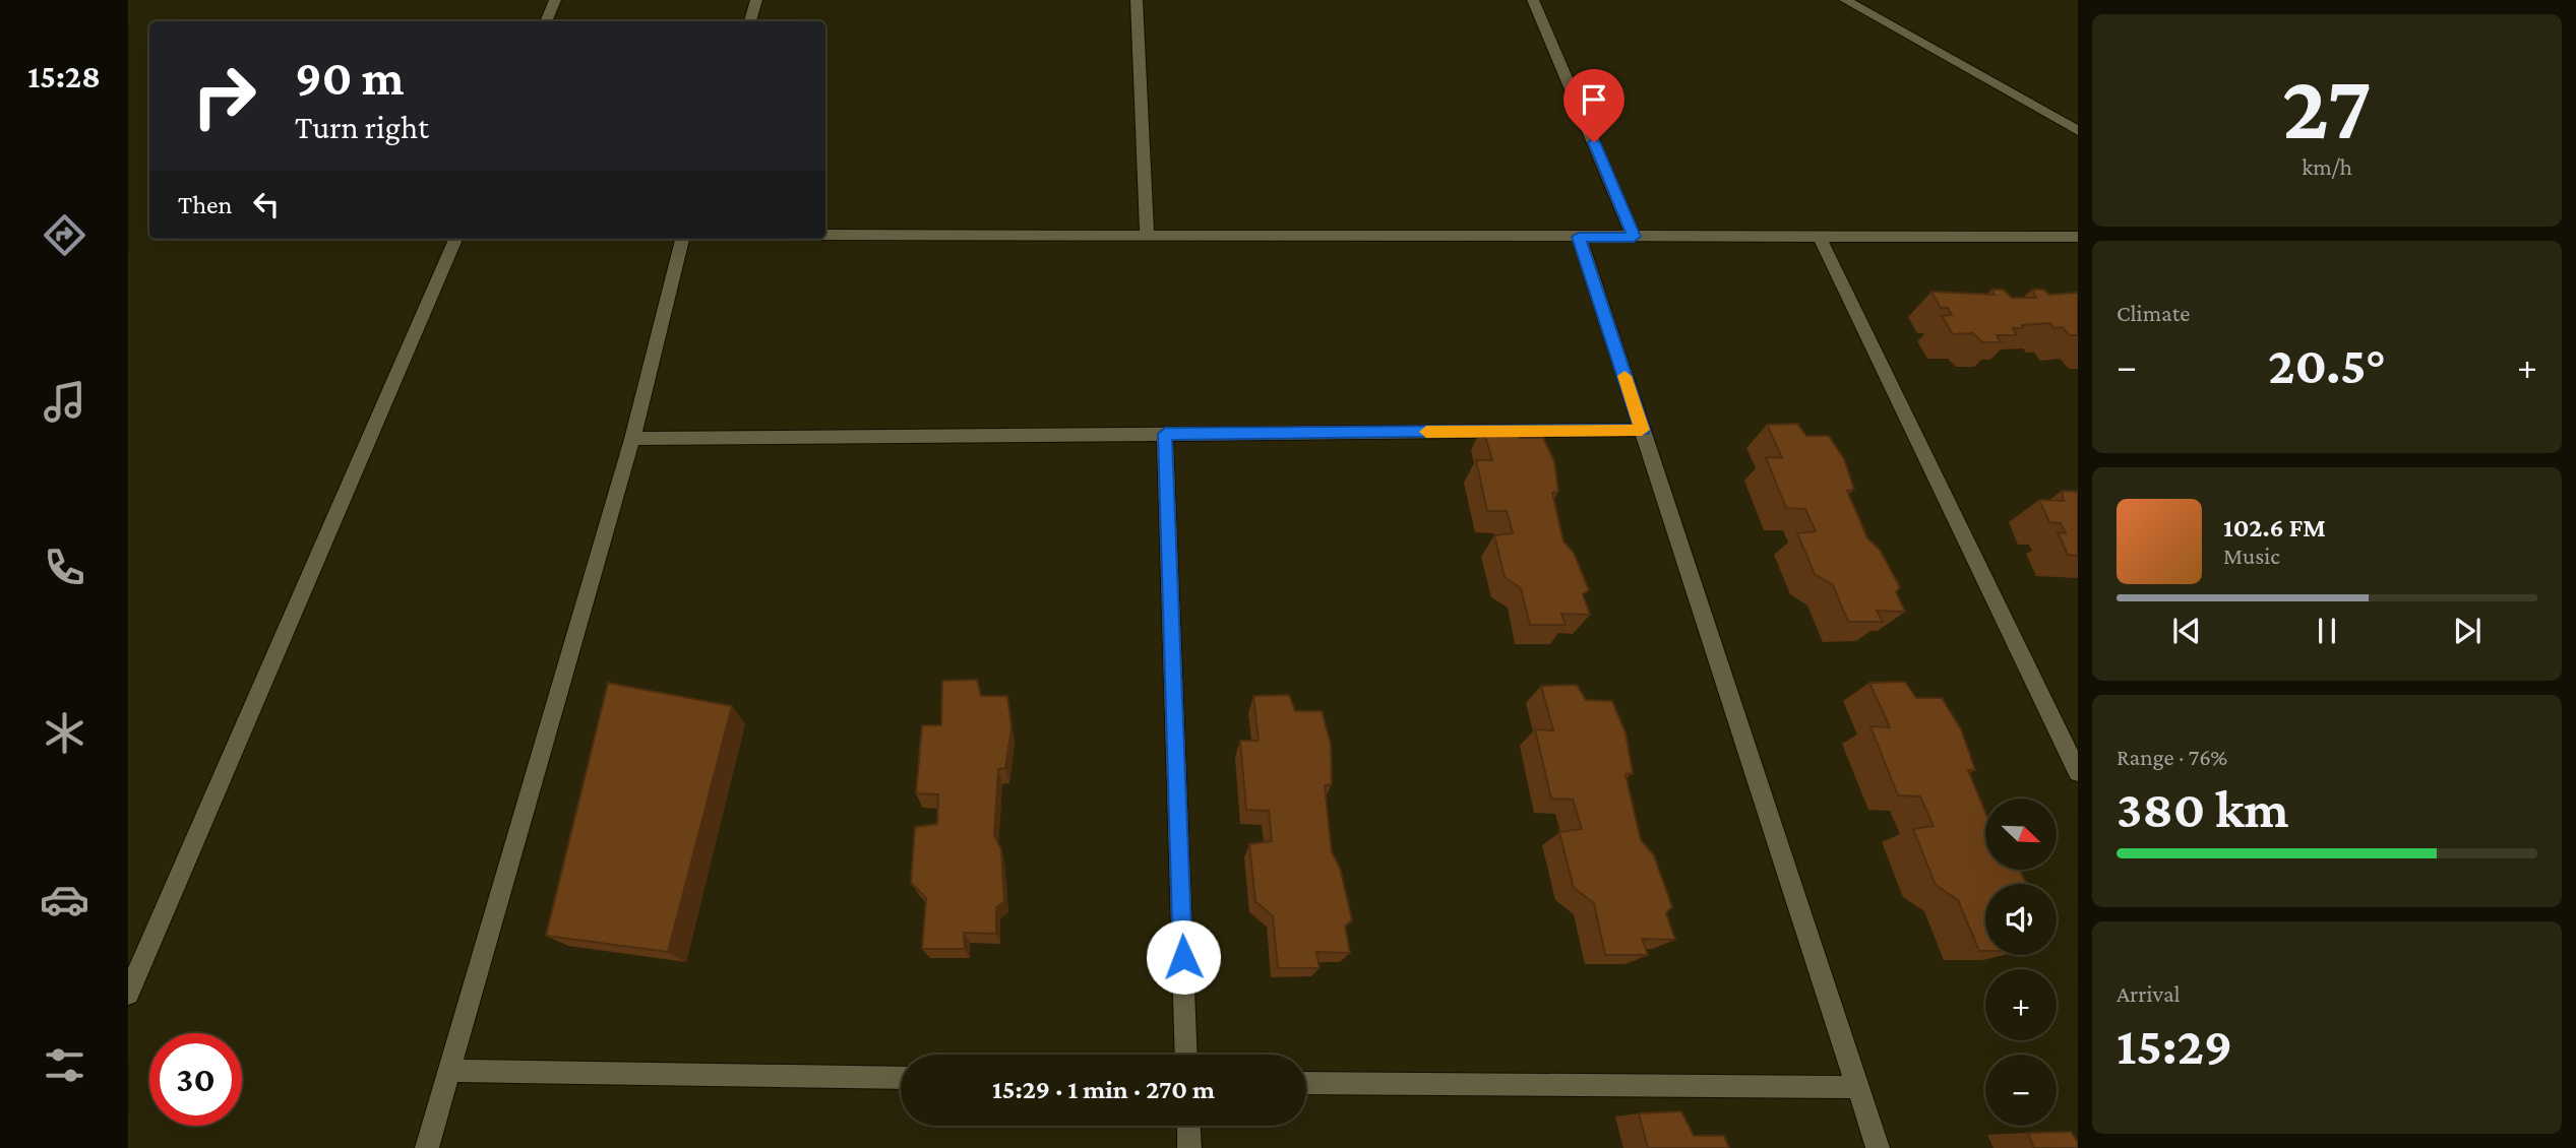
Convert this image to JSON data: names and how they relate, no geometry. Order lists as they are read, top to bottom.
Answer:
{
  "north": "bottom right",
  "page": {
    "tabs": "15:28",
    "tile": [
      ["27", "km/h"],
      "Climate",
      ["Range · 76%", "380 km"],
      ["Arrival", "15:29"]
    ],
    "turn": ["90 m", "Turn right"],
    "then": "Then",
    "heat": ["−", "20.5°", "+"],
    "song": ["102.6 FM", "Music"],
    "map_buttons": ["+", "−"],
    "limit": "30",
    "trip": "15:29 · 1 min · 270 m"
  }
}
